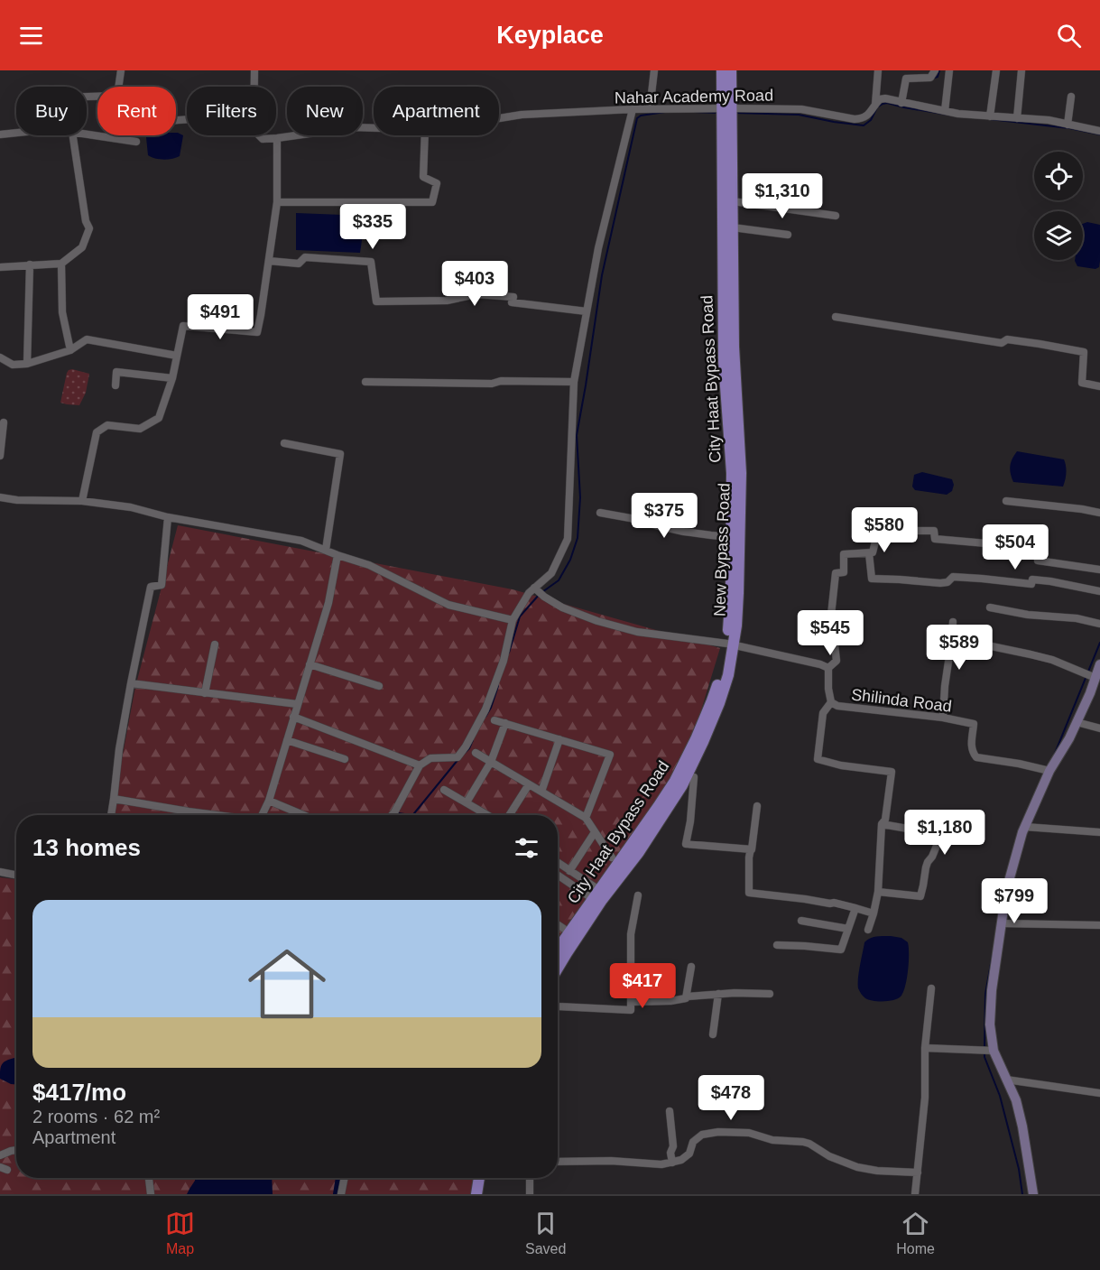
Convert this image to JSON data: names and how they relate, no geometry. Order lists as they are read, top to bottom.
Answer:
{
  "streets": {
    "main road": ["City Haat Bypass Road", "New Bypass Road"],
    "street": ["Nahar Academy Road", "Shilinda Road"]
  },
  "crossings": [
    ["Nahar Academy Road", "City Haat Bypass Road"],
    ["Nahar Academy Road", "New Bypass Road"],
    ["City Haat Bypass Road", "New Bypass Road"]
  ],
  "page": {
    "header": "Keyplace",
    "chip": [
      "Buy",
      "Rent",
      "Filters",
      "New",
      "Apartment"
    ],
    "price": [
      "$1,310",
      "$335",
      "$403",
      "$491",
      "$375",
      "$580",
      "$504",
      "$545",
      "$589",
      "$1,180",
      "$799",
      "$417",
      "$478"
    ],
    "heading": "13 homes",
    "list": [
      {
        "name": "$417/mo",
        "note": "2 rooms · 62 m² · Apartment"
      }
    ],
    "tabs": ["Map", "Saved", "Home"]
  }
}
